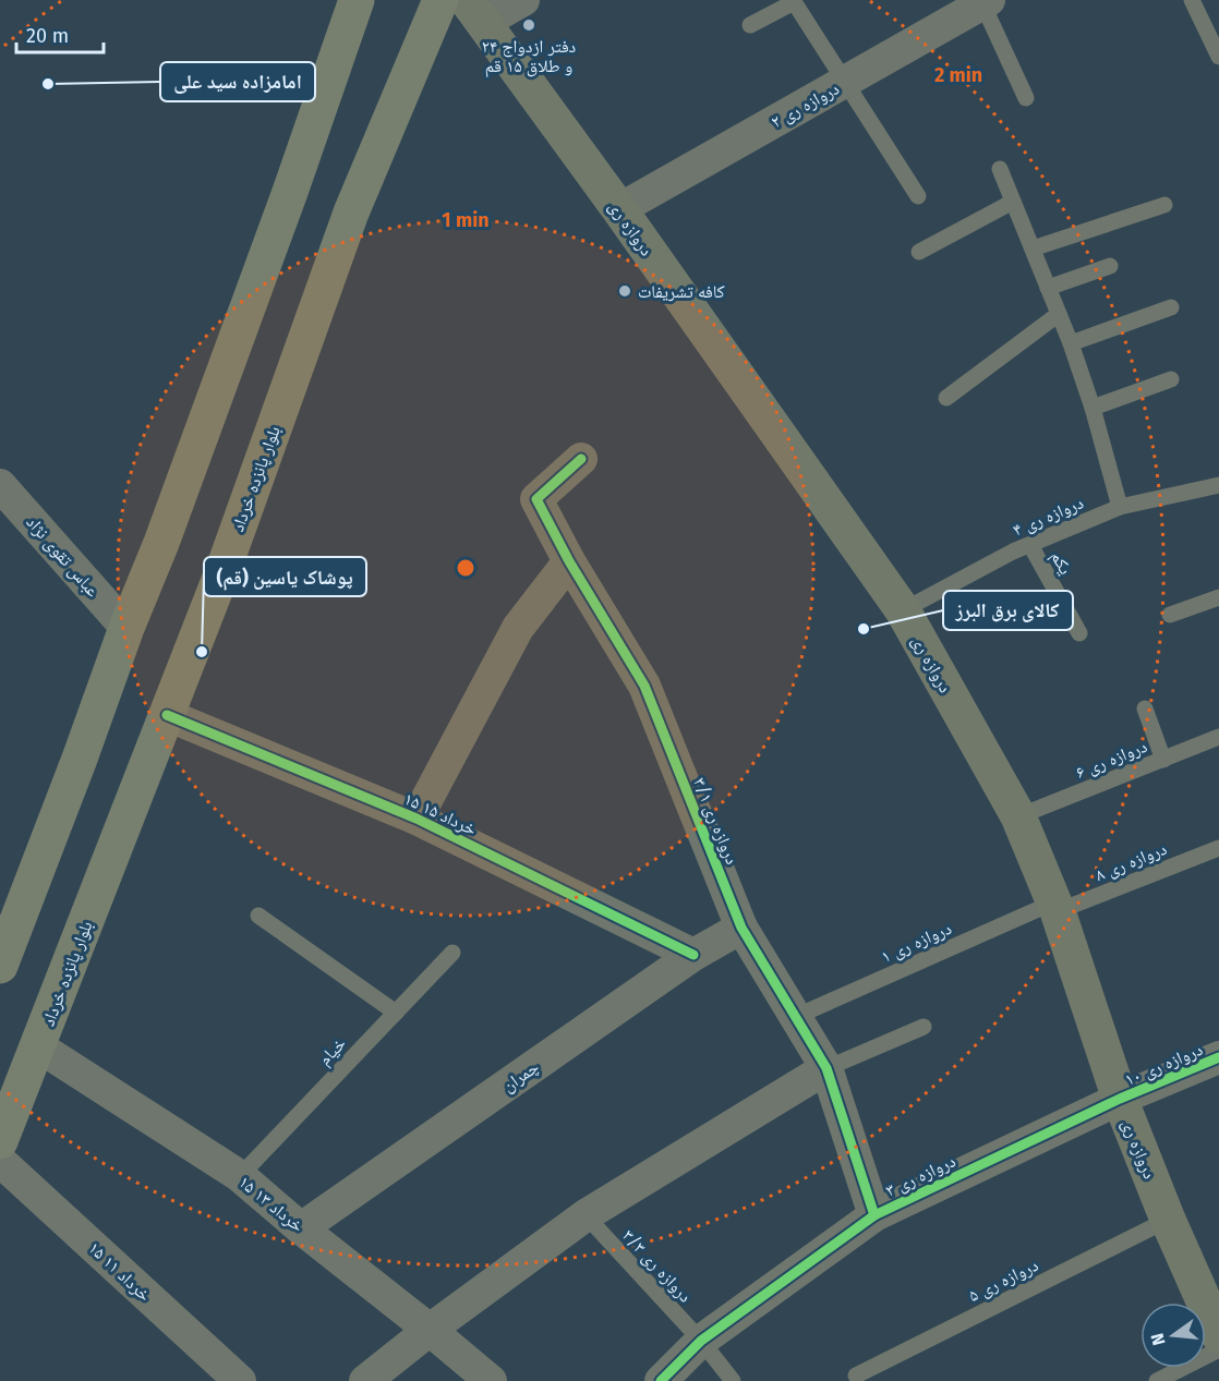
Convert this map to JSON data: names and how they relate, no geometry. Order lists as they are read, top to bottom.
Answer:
{
  "streets": {
    "main road": ["دروازه ری", "بلوار پانزده خرداد"],
    "street": [
      "دروازه ری ۲",
      "عباس تقوی نژاد",
      "۱۵ خرداد ۱۵",
      "دروازه ری ۳/۱",
      "دروازه ری ۱۰",
      "چمران",
      "دروازه ری ۳",
      "۱۵ خرداد ۱۳",
      "۱۵ خرداد ۱۱"
    ],
    "lane": [
      "دروازه ری ۴",
      "یکم",
      "دروازه ری ۶",
      "دروازه ری ۸",
      "دروازه ری ۱",
      "خیام",
      "دروازه ری ۳/۳",
      "دروازه ری ۵"
    ]
  },
  "crossings": [
    ["دروازه ری ۲", "دروازه ری"],
    ["دروازه ری", "دروازه ری ۴"],
    ["دروازه ری", "دروازه ری ۶"],
    ["دروازه ری", "دروازه ری ۸"],
    ["دروازه ری", "دروازه ری ۱"],
    ["دروازه ری", "دروازه ری ۱۰"],
    ["دروازه ری", "دروازه ری ۳"],
    ["دروازه ری", "دروازه ری ۵"],
    ["بلوار پانزده خرداد", "۱۵ خرداد ۱۵"],
    ["بلوار پانزده خرداد", "۱۵ خرداد ۱۳"],
    ["دروازه ری ۴", "یکم"],
    ["۱۵ خرداد ۱۵", "چمران"],
    ["دروازه ری ۳/۱", "دروازه ری ۱"],
    ["دروازه ری ۳/۱", "چمران"],
    ["دروازه ری ۳/۱", "دروازه ری ۳"],
    ["دروازه ری ۸", "دروازه ری ۱"],
    ["خیام", "۱۵ خرداد ۱۳"],
    ["دروازه ری ۱۰", "دروازه ری ۳"],
    ["چمران", "۱۵ خرداد ۱۳"],
    ["دروازه ری ۳", "دروازه ری ۳/۳"]
  ],
  "places": [
    "دفتر ازدواج ۲۴ و طلاق ۱۵ قم",
    "امامزاده سید علی",
    "کافه تشریفات",
    "کالای برق البرز",
    "پوشاک یاسین (قم)"
  ],
  "scale_bar": "20 m",
  "north": "left",
  "rings": ["2 min", "1 min"]
}
